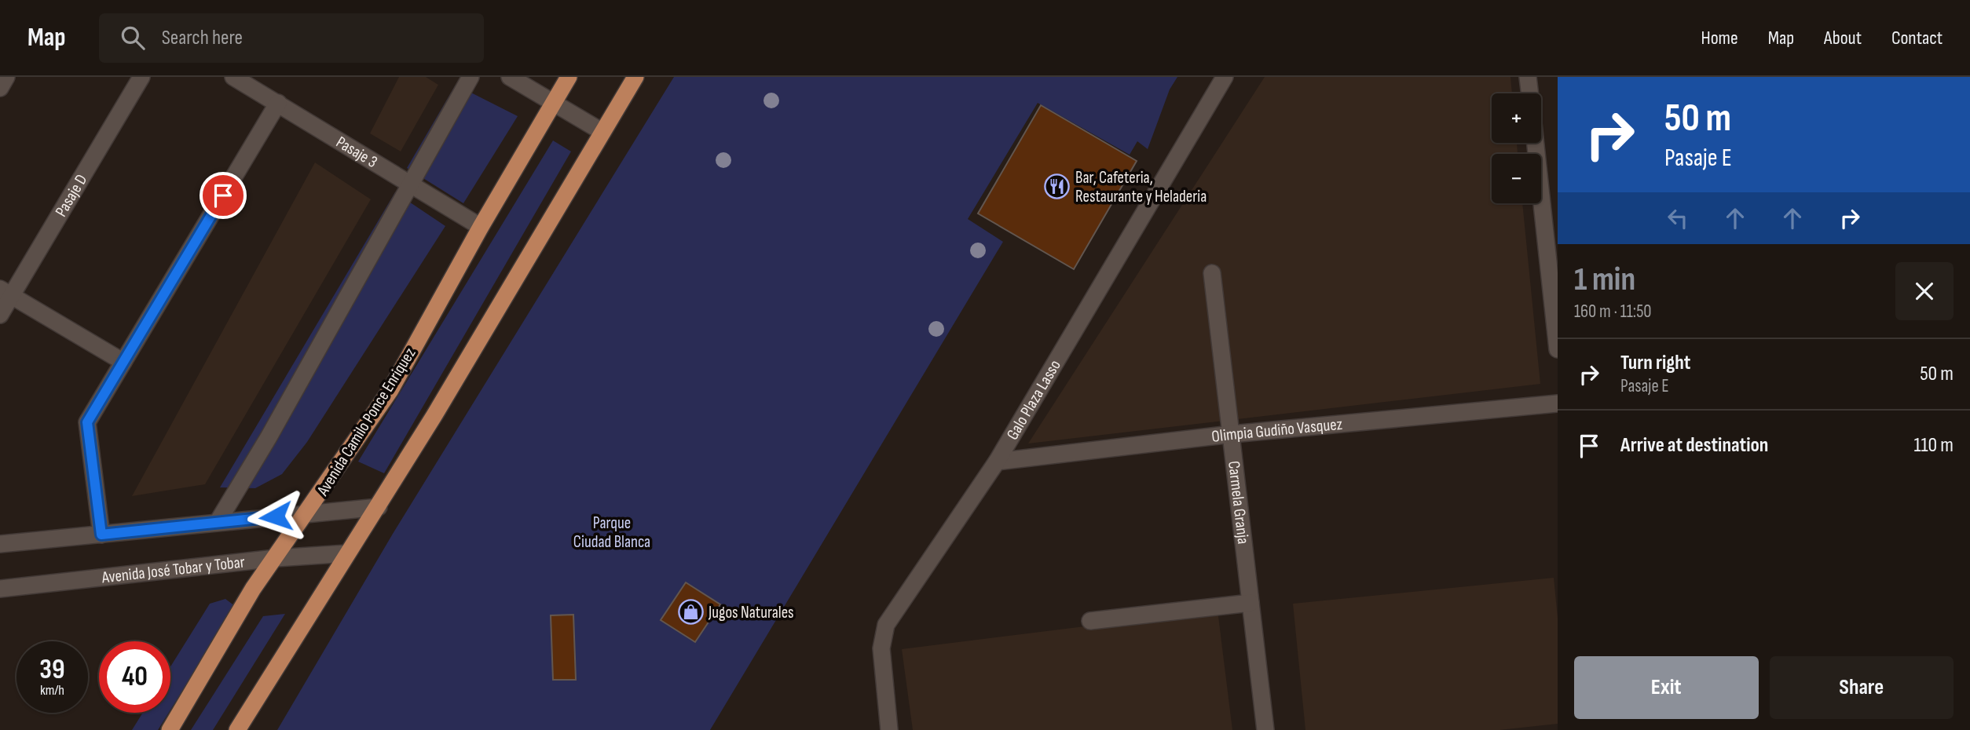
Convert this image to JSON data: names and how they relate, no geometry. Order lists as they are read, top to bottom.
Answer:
{
  "streets": {
    "main road": ["Avenida Camilo Ponce Enriquez"],
    "street": [
      "Pasaje 3",
      "Pasaje D",
      "Galo Plaza Lasso",
      "Olimpia Gudiño Vasquez",
      "Carmela Granja",
      "Avenida José Tobar y Tobar"
    ]
  },
  "crossings": [
    ["Pasaje 3", "Avenida Camilo Ponce Enriquez"],
    ["Galo Plaza Lasso", "Olimpia Gudiño Vasquez"],
    ["Avenida Camilo Ponce Enriquez", "Avenida José Tobar y Tobar"],
    ["Olimpia Gudiño Vasquez", "Carmela Granja"]
  ],
  "parks": ["Parque Ciudad Blanca"],
  "places": {
    "restaurant": ["Bar, Cafeteria, Restaurante y Heladeria"],
    "shop": ["Jugos Naturales"]
  },
  "page": {
    "header": "Map",
    "search": "Search here",
    "nav": [
      "Home",
      "Map",
      "About",
      "Contact"
    ],
    "turn": ["50 m", "Pasaje E"],
    "map_buttons": ["+", "−"],
    "heading": ["1 min", "160 m · 11:50"],
    "list": [
      {
        "name": "Turn right",
        "note": "Pasaje E",
        "value": "50 m"
      },
      {
        "name": "Arrive at destination",
        "value": "110 m"
      }
    ],
    "speed": "39 km/h",
    "limit": "40",
    "buttons": ["Exit", "Share"]
  }
}
